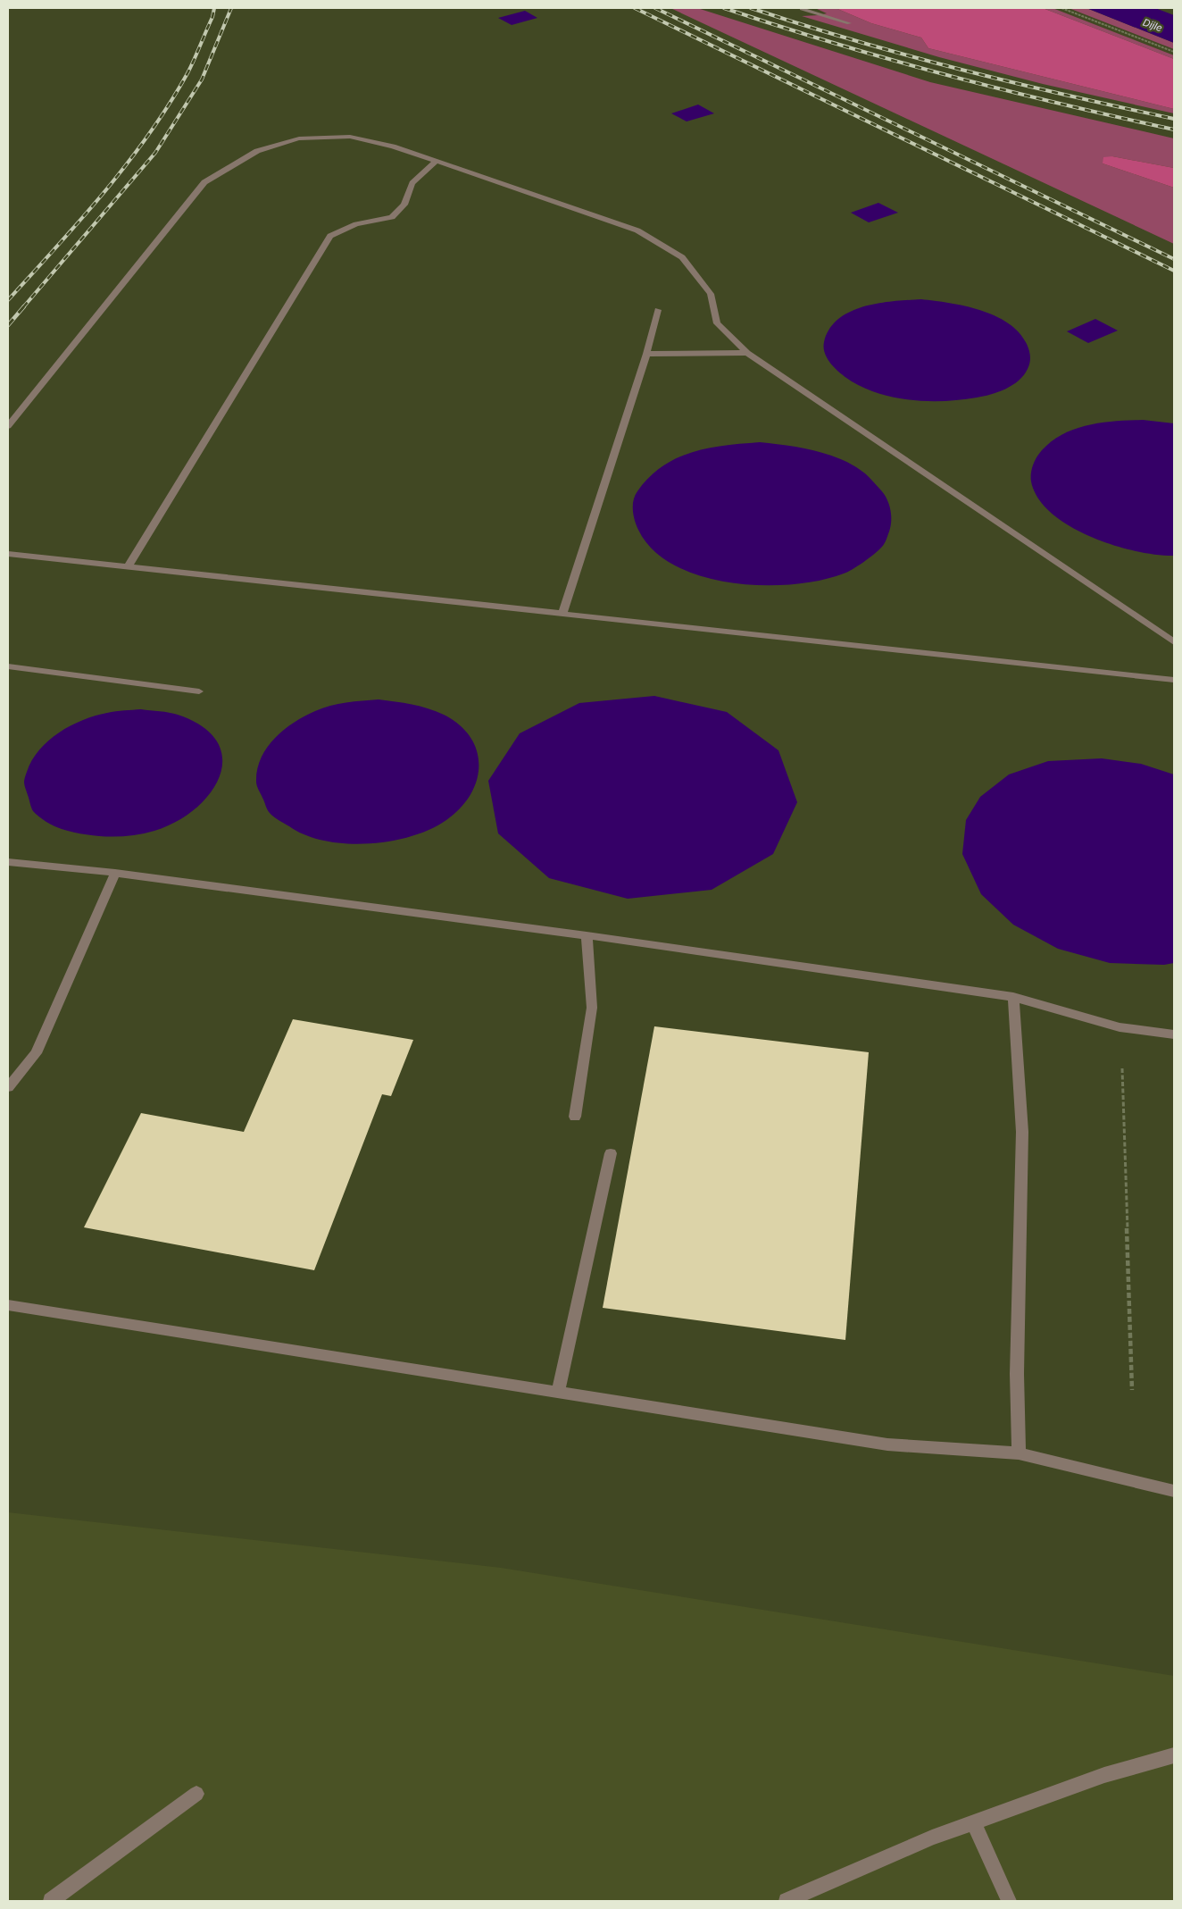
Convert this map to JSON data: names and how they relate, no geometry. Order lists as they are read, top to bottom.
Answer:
{
  "water": ["Dijle"]
}
